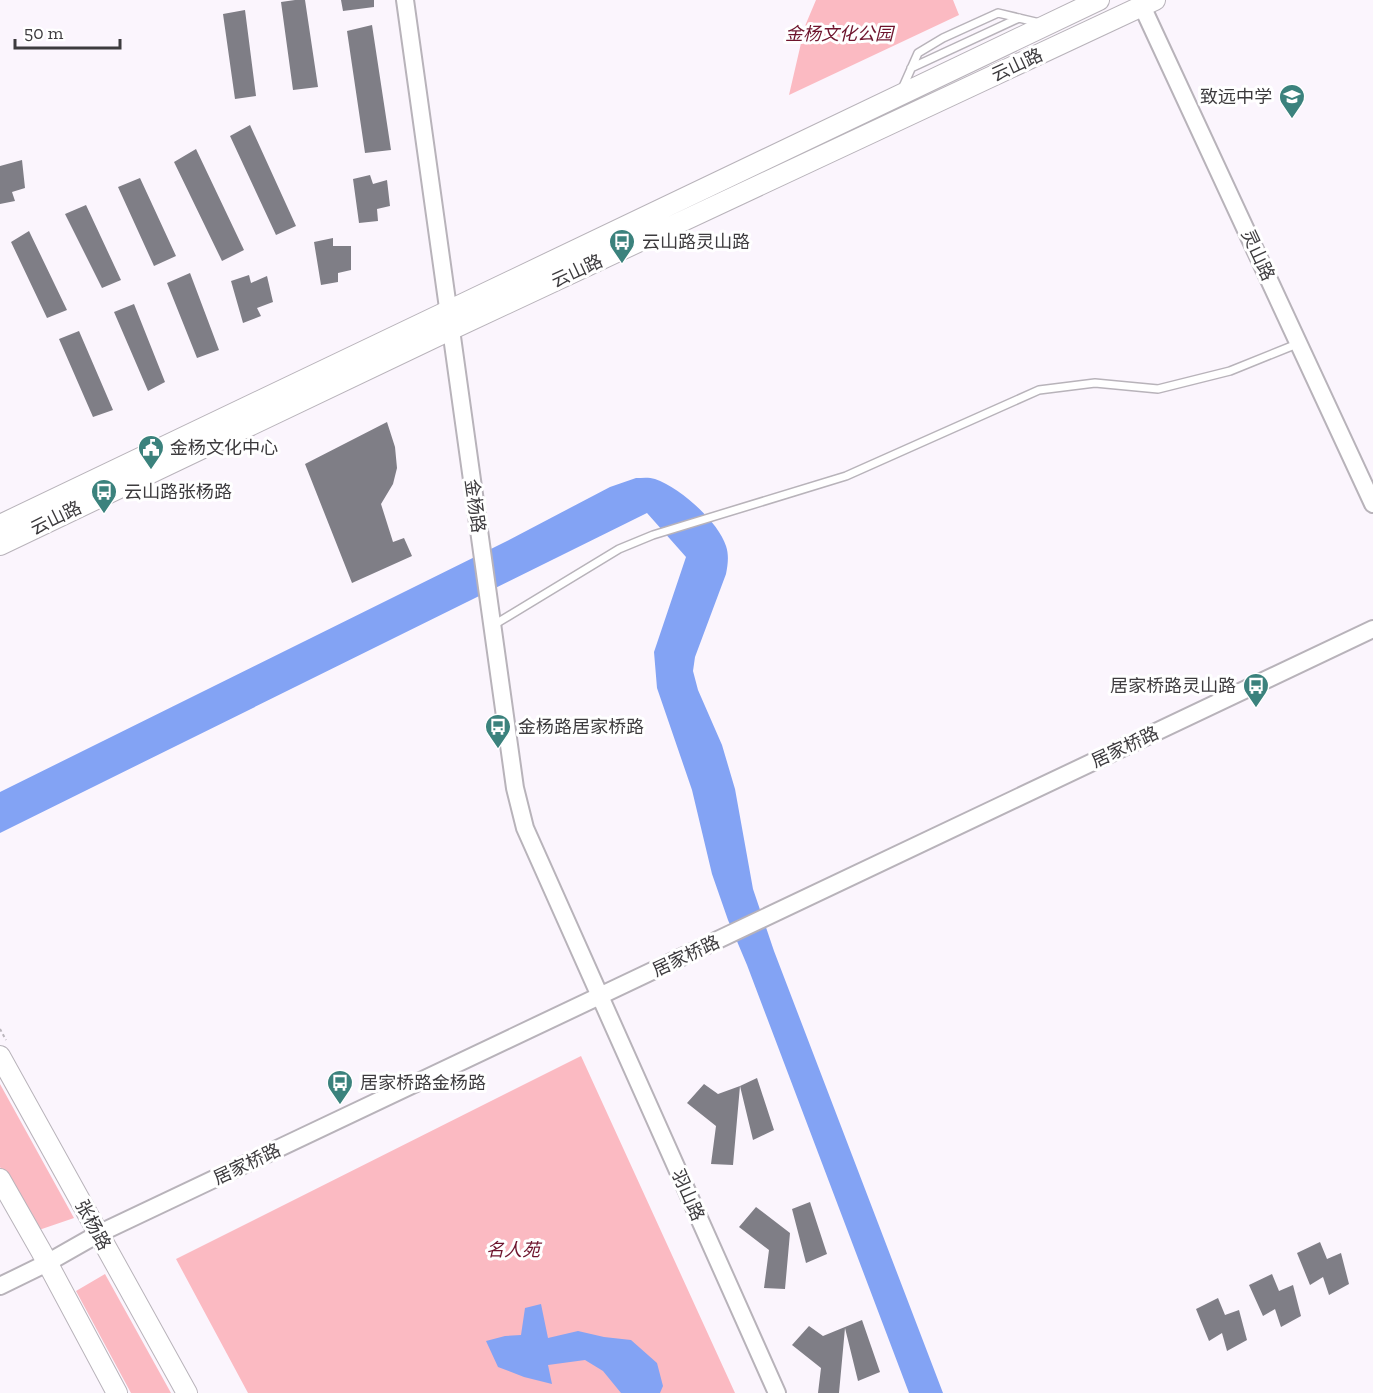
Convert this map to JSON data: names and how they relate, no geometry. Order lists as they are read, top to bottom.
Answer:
{
  "streets": {
    "main road": ["云山路", "张杨路"],
    "street": [
      "灵山路",
      "金杨路",
      "居家桥路",
      "羽山路"
    ]
  },
  "crossings": [
    ["云山路", "灵山路"],
    ["云山路", "金杨路"],
    ["金杨路", "居家桥路"],
    ["金杨路", "羽山路"],
    ["居家桥路", "羽山路"],
    ["居家桥路", "张杨路"]
  ],
  "parks": ["金杨文化公园", "名人苑"],
  "places": {
    "school or university": ["致远中学"],
    "bus stop": [
      "云山路灵山路",
      "云山路张杨路",
      "居家桥路灵山路",
      "金杨路居家桥路",
      "居家桥路金杨路"
    ],
    "public building": ["金杨文化中心"]
  },
  "scale_bar": "50 m"
}
